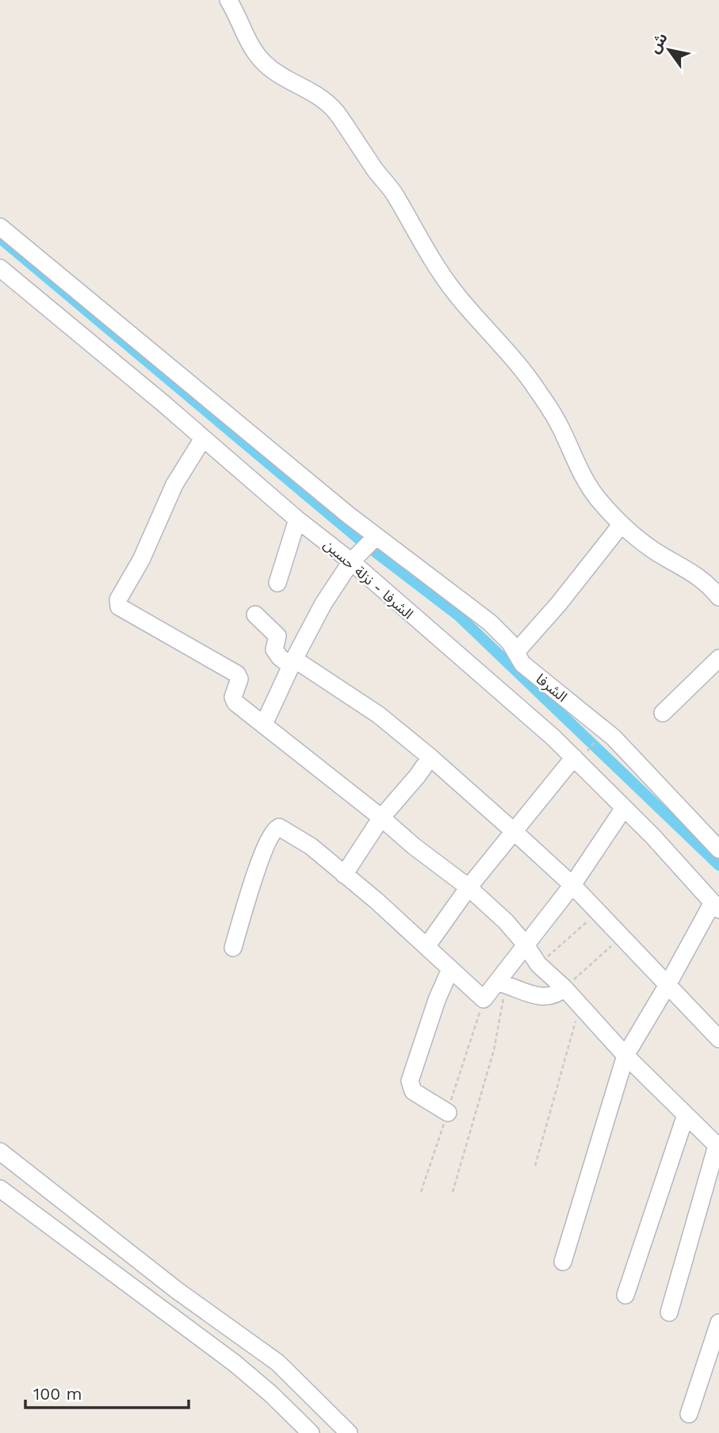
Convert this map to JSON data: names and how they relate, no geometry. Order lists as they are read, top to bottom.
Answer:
{
  "streets": {
    "street": ["الشرفا - نزلة حسين", "الشرفا"]
  },
  "crossings": [
    ["الشرفا - نزلة حسين", "الشرفا"]
  ],
  "scale_bar": "100 m",
  "north": "top left"
}
